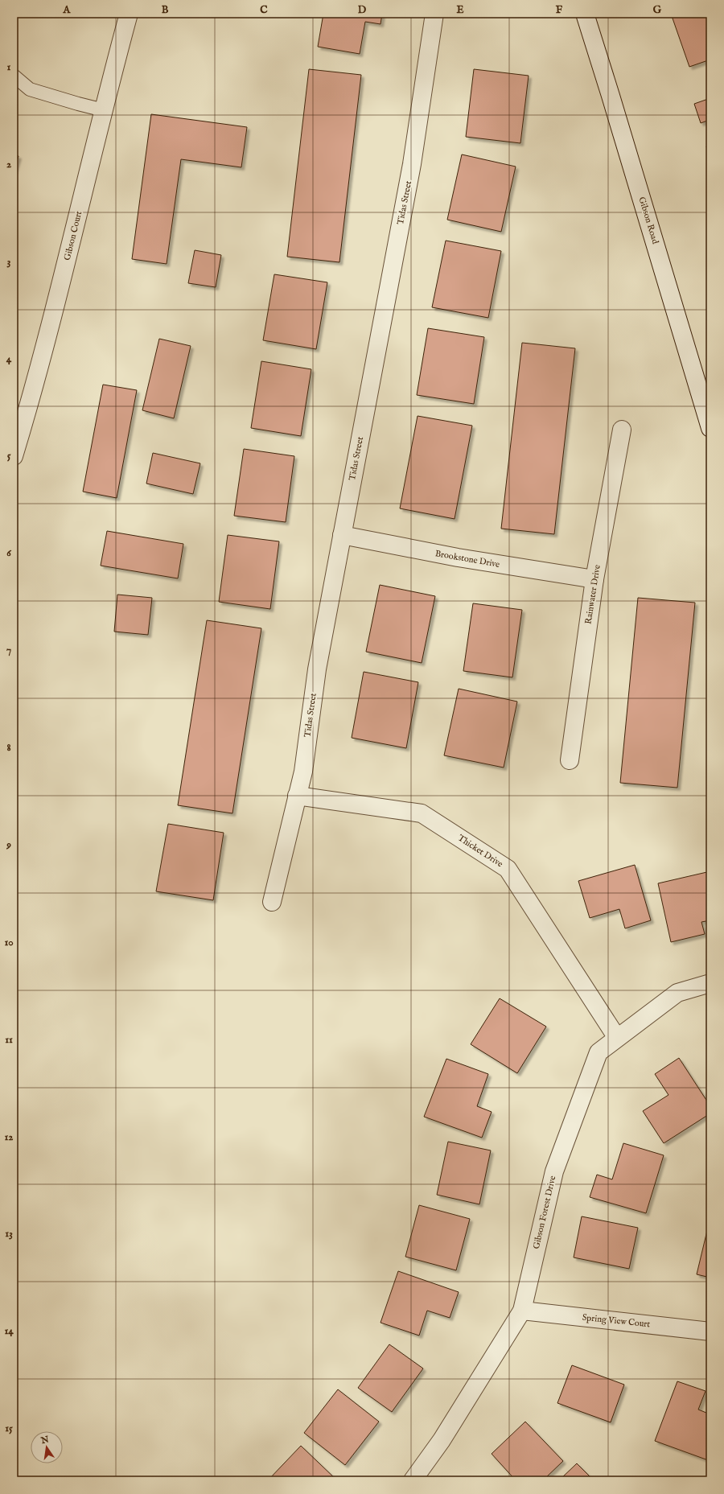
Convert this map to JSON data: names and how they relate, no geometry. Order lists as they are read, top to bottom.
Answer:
{
  "streets": {
    "street": [
      "Tidas Street",
      "Gibson Road",
      "Gibson Court",
      "Brookstone Drive",
      "Rainwater Drive",
      "Thicket Drive",
      "Gibson Forest Drive",
      "Spring View Court"
    ]
  },
  "crossings": [
    ["Tidas Street", "Brookstone Drive"],
    ["Tidas Street", "Thicket Drive"],
    ["Brookstone Drive", "Rainwater Drive"],
    ["Thicket Drive", "Gibson Forest Drive"],
    ["Gibson Forest Drive", "Spring View Court"]
  ],
  "north": "top",
  "grid": {
    "columns": [
      "A",
      "B",
      "C",
      "D",
      "E",
      "F",
      "G"
    ],
    "rows": [
      "1",
      "2",
      "3",
      "4",
      "5",
      "6",
      "7",
      "8",
      "9",
      "10",
      "11",
      "12",
      "13",
      "14",
      "15"
    ]
  }
}
